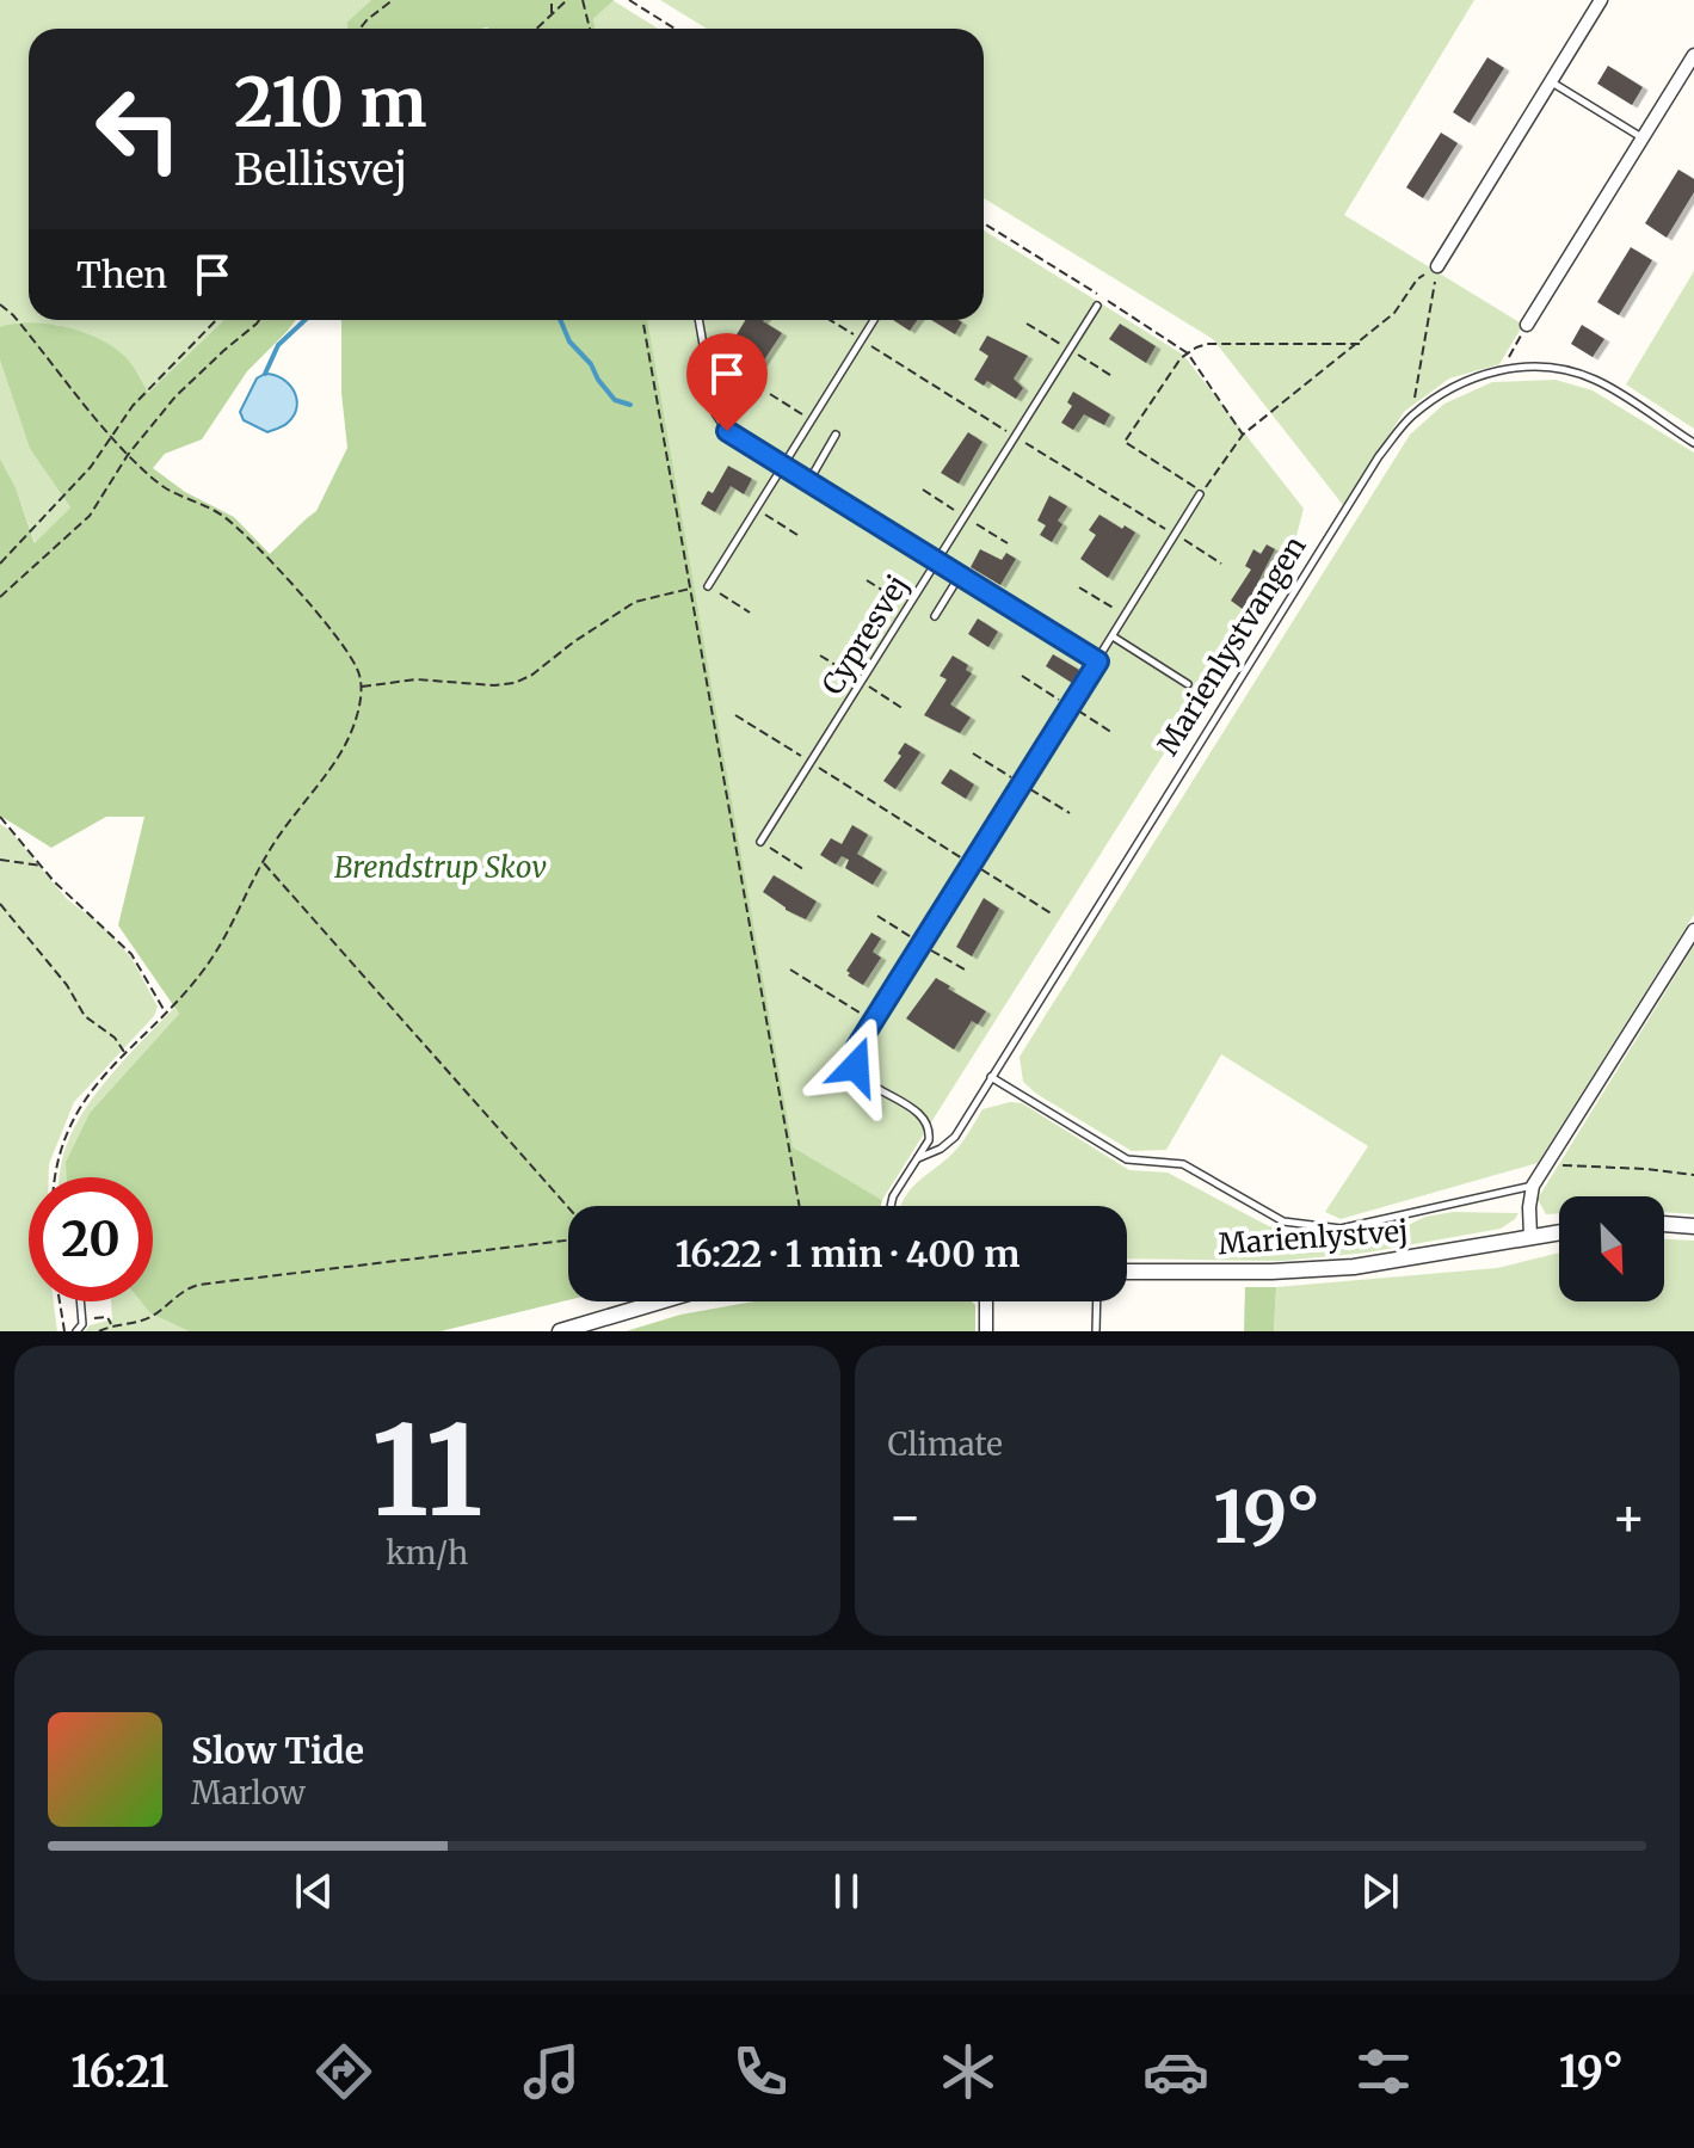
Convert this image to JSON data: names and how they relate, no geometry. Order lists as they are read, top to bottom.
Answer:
{
  "streets": {
    "street": ["Marienlystvej"],
    "lane": ["Cypresvej", "Marienlystvangen"]
  },
  "parks": ["Brendstrup Skov"],
  "north": "bottom right",
  "page": {
    "turn": ["210 m", "Bellisvej"],
    "then": "Then",
    "limit": "20",
    "trip": "16:22 · 1 min · 400 m",
    "tile": [
      ["11", "km/h"],
      "Climate"
    ],
    "heat": ["−", "19°", "+"],
    "song": ["Slow Tide", "Marlow"],
    "tabs": ["16:21", "19°"]
  }
}
